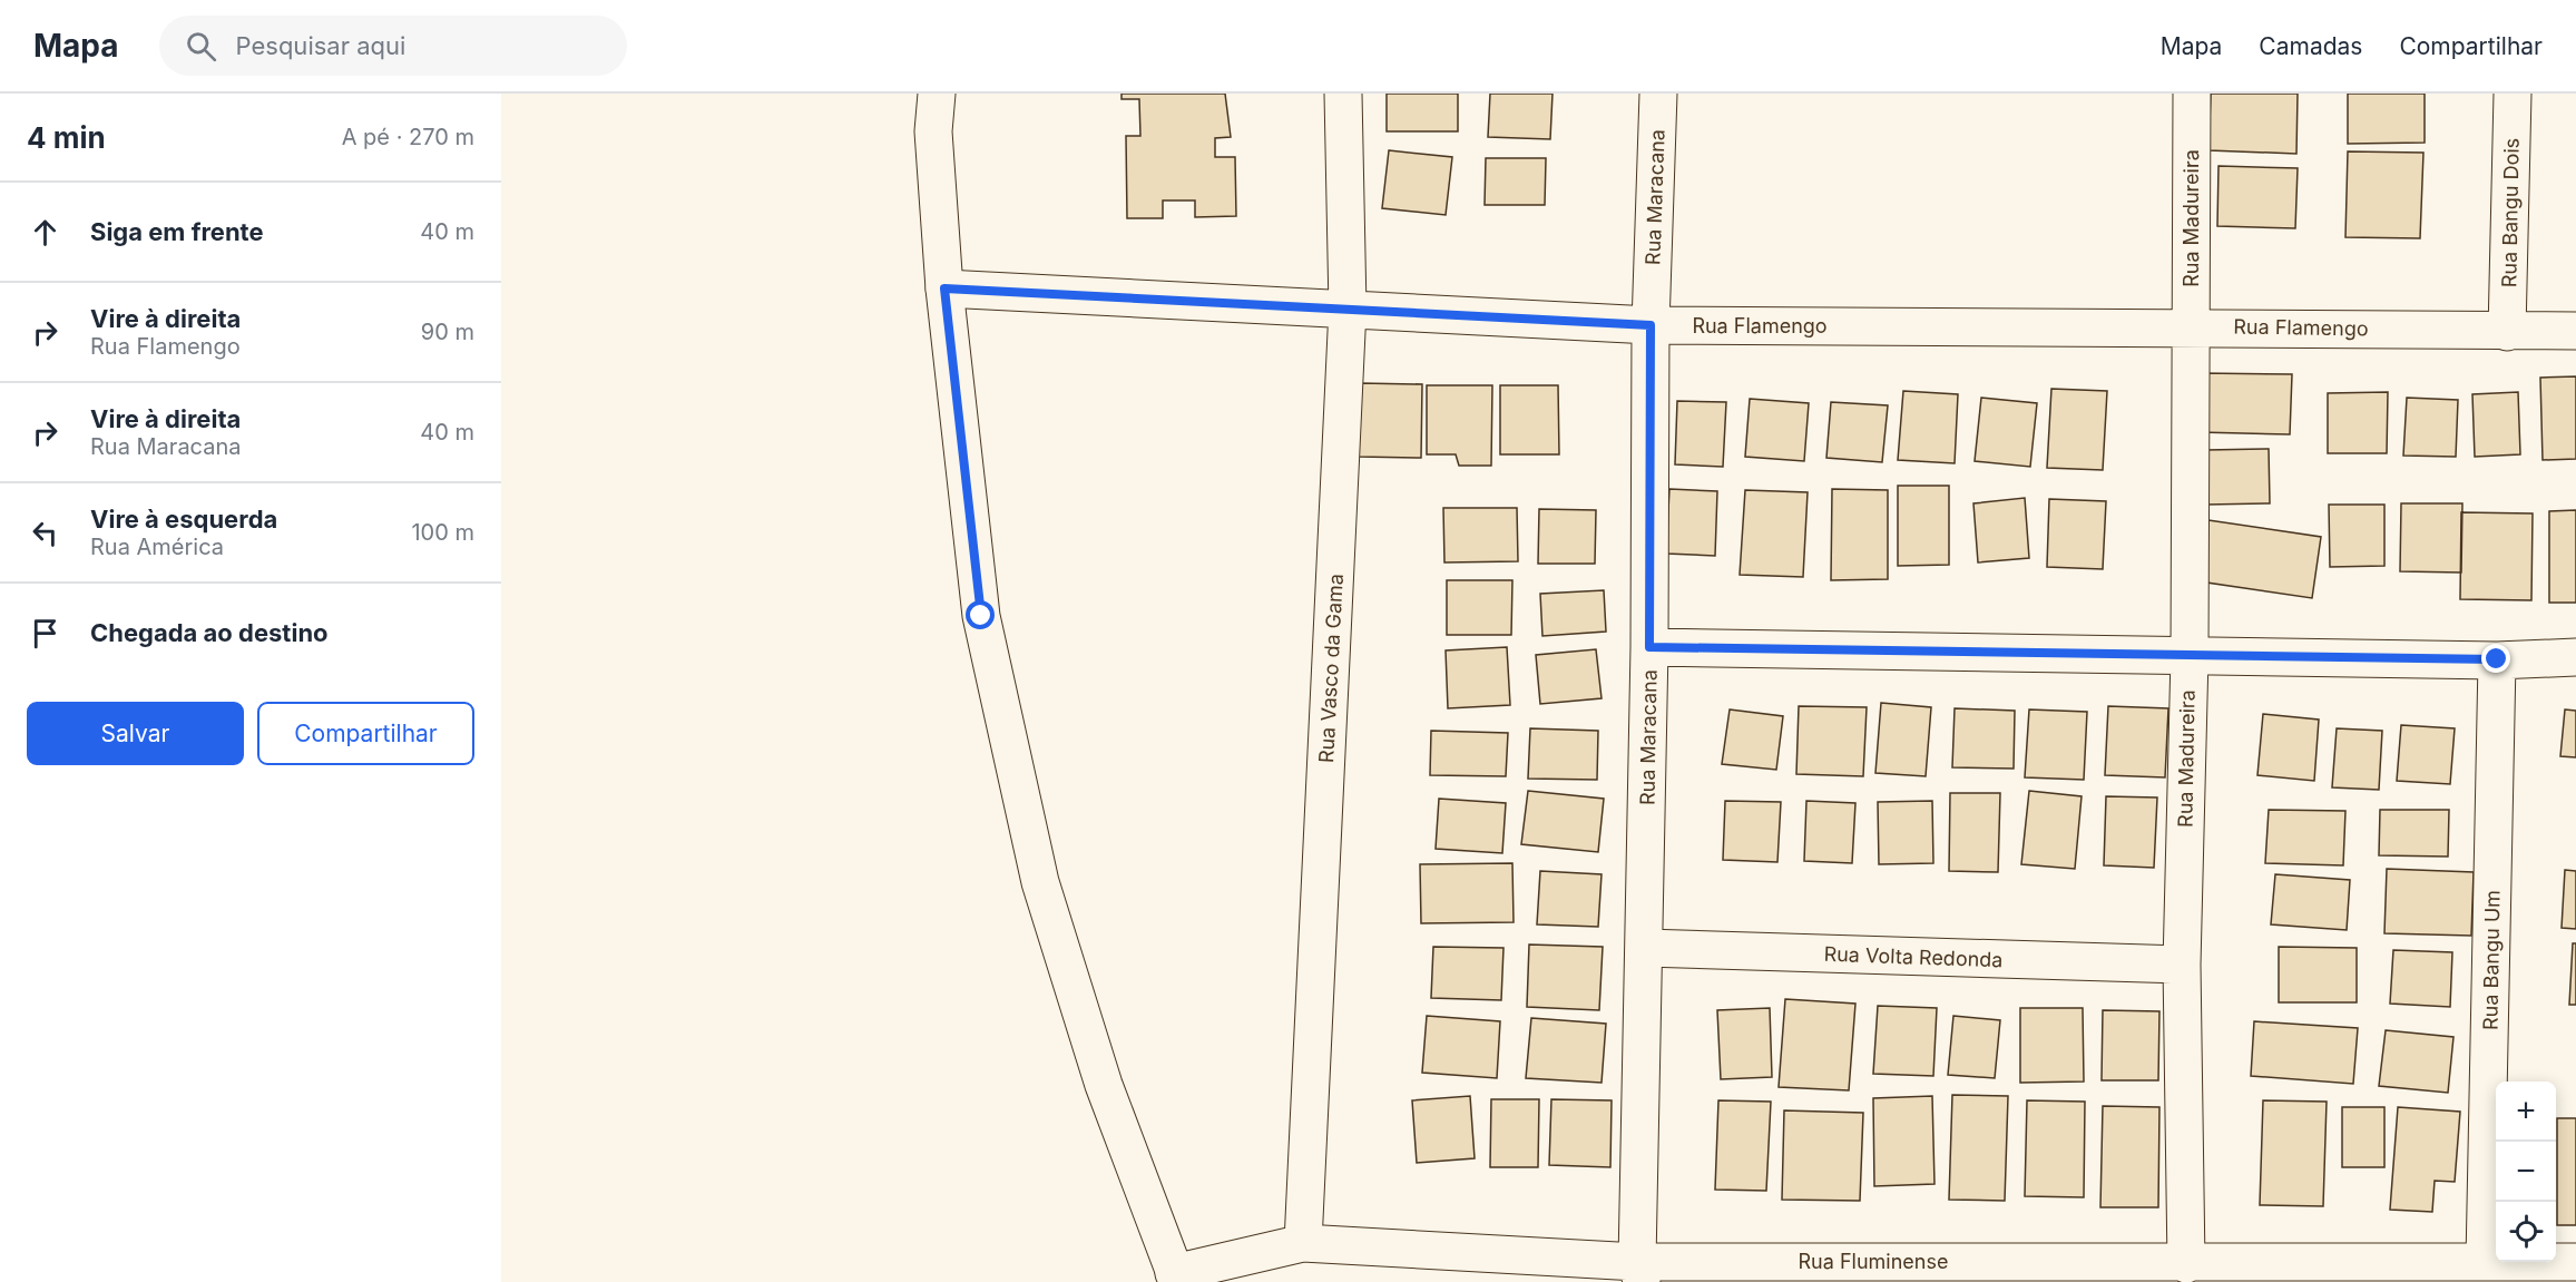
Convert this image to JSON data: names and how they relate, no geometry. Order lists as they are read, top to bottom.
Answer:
{
  "streets": {
    "street": [
      "Rua Maracana",
      "Rua Bangu Dois",
      "Rua Madureira",
      "Rua Flamengo",
      "Rua Vasco da Gama",
      "Rua Volta Redonda",
      "Rua Bangu Um",
      "Rua Fluminense"
    ]
  },
  "crossings": [
    ["Rua Maracana", "Rua Flamengo"],
    ["Rua Maracana", "Rua Volta Redonda"],
    ["Rua Maracana", "Rua Fluminense"],
    ["Rua Bangu Dois", "Rua Flamengo"],
    ["Rua Madureira", "Rua Flamengo"],
    ["Rua Madureira", "Rua Volta Redonda"],
    ["Rua Madureira", "Rua Fluminense"],
    ["Rua Flamengo", "Rua Vasco da Gama"],
    ["Rua Vasco da Gama", "Rua Fluminense"],
    ["Rua Bangu Um", "Rua Fluminense"]
  ],
  "page": {
    "header": "Mapa",
    "search": "Pesquisar aqui",
    "nav": ["Mapa", "Camadas", "Compartilhar"],
    "heading": ["4 min", "A pé · 270 m"],
    "list": [
      ["Siga em frente", "40 m"],
      ["Vire à direita", "Rua Flamengo", "90 m"],
      ["Vire à direita", "Rua Maracana", "40 m"],
      ["Vire à esquerda", "Rua América", "100 m"],
      "Chegada ao destino"
    ],
    "buttons": ["Salvar", "Compartilhar"],
    "map_buttons": ["+", "−"]
  }
}
